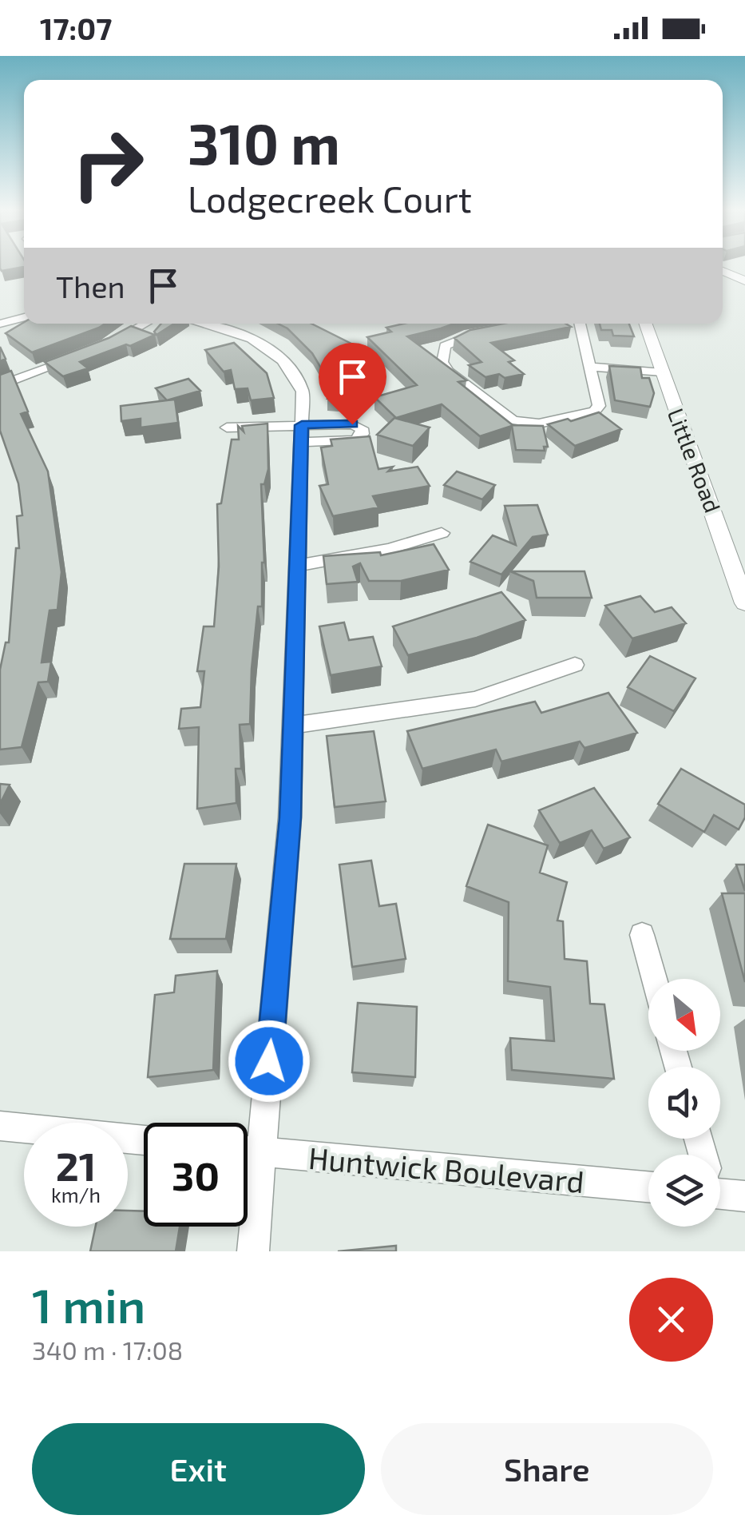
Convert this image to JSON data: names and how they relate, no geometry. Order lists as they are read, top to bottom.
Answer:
{
  "streets": {
    "street": ["Little Road", "Huntwick Boulevard"]
  },
  "north": "bottom right",
  "page": {
    "status": "17:07",
    "turn": ["310 m", "Lodgecreek Court"],
    "then": "Then",
    "speed": "21 km/h",
    "limit": "30",
    "heading": ["1 min", "340 m · 17:08"],
    "buttons": ["Exit", "Share"]
  }
}
